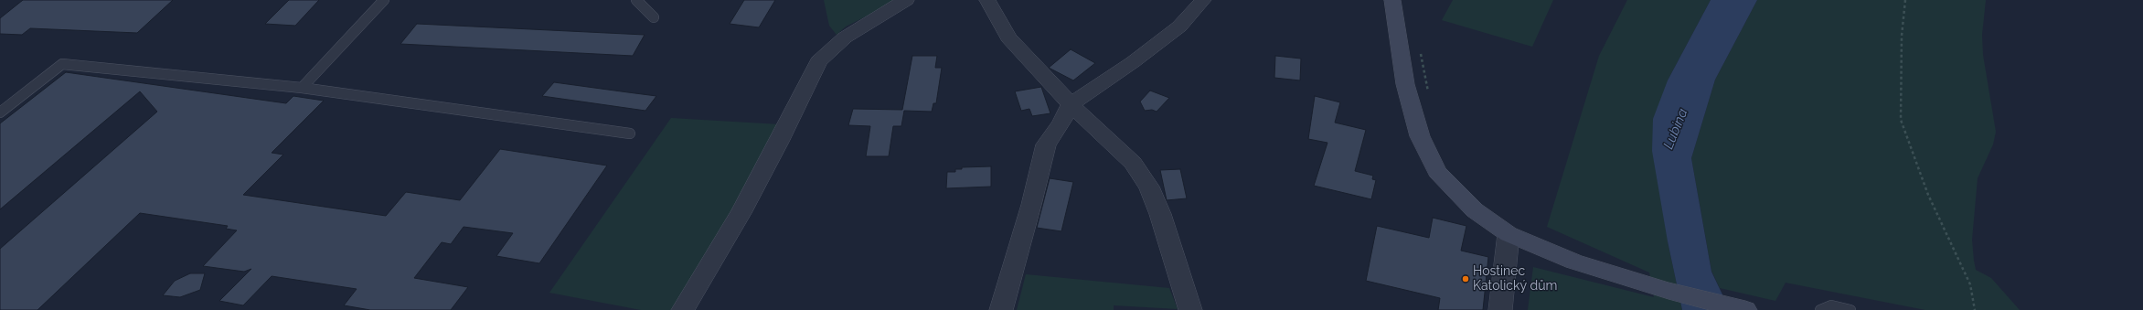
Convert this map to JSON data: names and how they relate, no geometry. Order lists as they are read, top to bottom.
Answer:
{
  "water": ["Lubina"],
  "places": ["Hostinec Katolický dům"]
}
